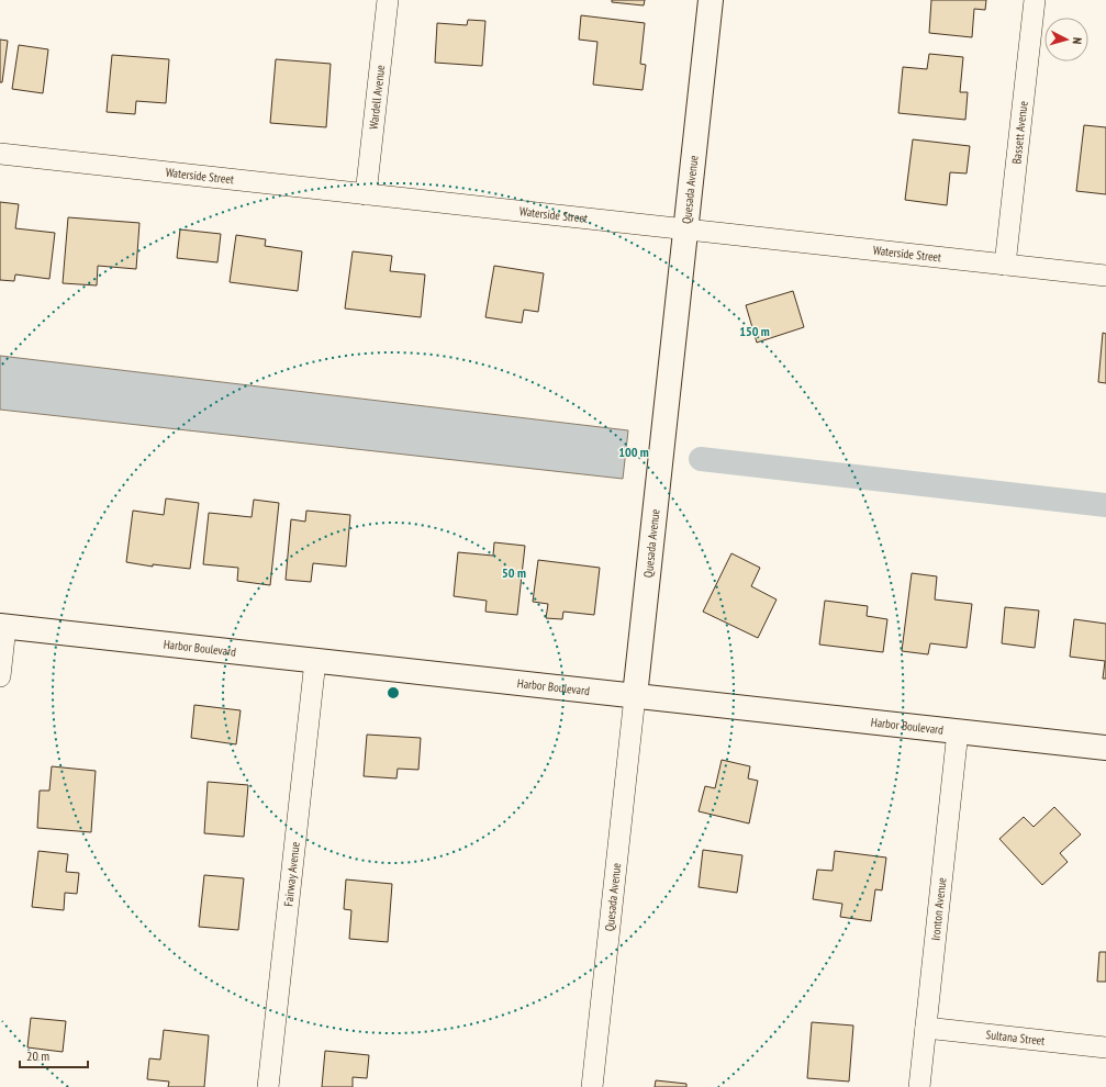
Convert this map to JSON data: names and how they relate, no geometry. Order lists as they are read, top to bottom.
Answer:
{
  "streets": {
    "street": [
      "Wardell Avenue",
      "Bassett Avenue",
      "Waterside Street",
      "Quesada Avenue",
      "Harbor Boulevard",
      "Fairway Avenue",
      "Ironton Avenue",
      "Sultana Street"
    ]
  },
  "crossings": [
    ["Wardell Avenue", "Waterside Street"],
    ["Bassett Avenue", "Waterside Street"],
    ["Waterside Street", "Quesada Avenue"],
    ["Quesada Avenue", "Harbor Boulevard"],
    ["Harbor Boulevard", "Fairway Avenue"],
    ["Harbor Boulevard", "Ironton Avenue"],
    ["Ironton Avenue", "Sultana Street"]
  ],
  "scale_bar": "20 m",
  "north": "right",
  "rings": ["150 m", "100 m", "50 m"]
}
